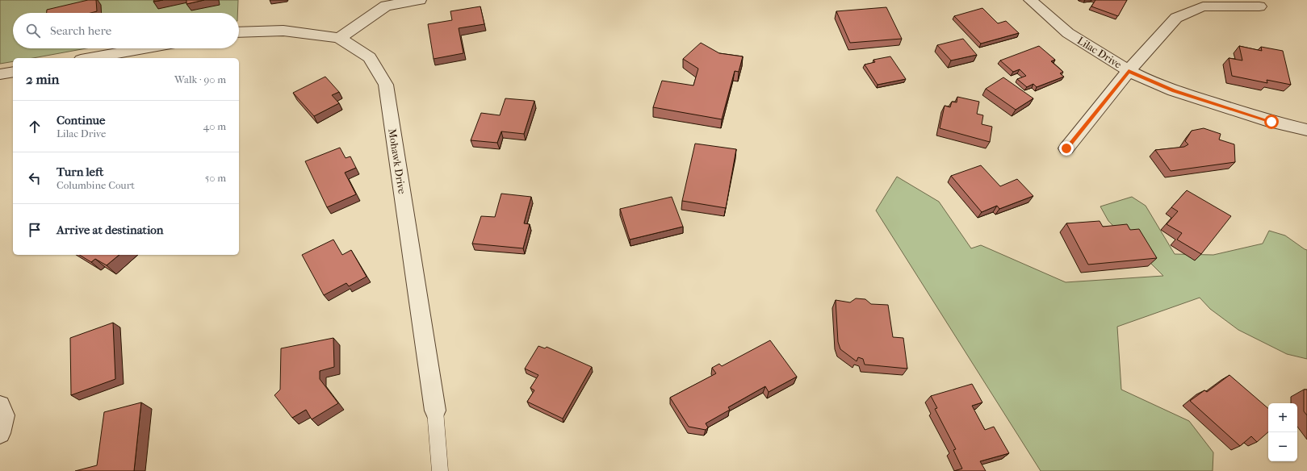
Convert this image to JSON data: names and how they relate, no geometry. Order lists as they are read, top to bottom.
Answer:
{
  "streets": {
    "street": ["Lilac Drive", "Mohawk Drive"]
  },
  "page": {
    "search": "Search here",
    "heading": ["2 min", "Walk · 90 m"],
    "list": [
      ["Continue", "Lilac Drive", "40 m"],
      ["Turn left", "Columbine Court", "50 m"],
      "Arrive at destination"
    ],
    "map_buttons": ["+", "−"]
  }
}
